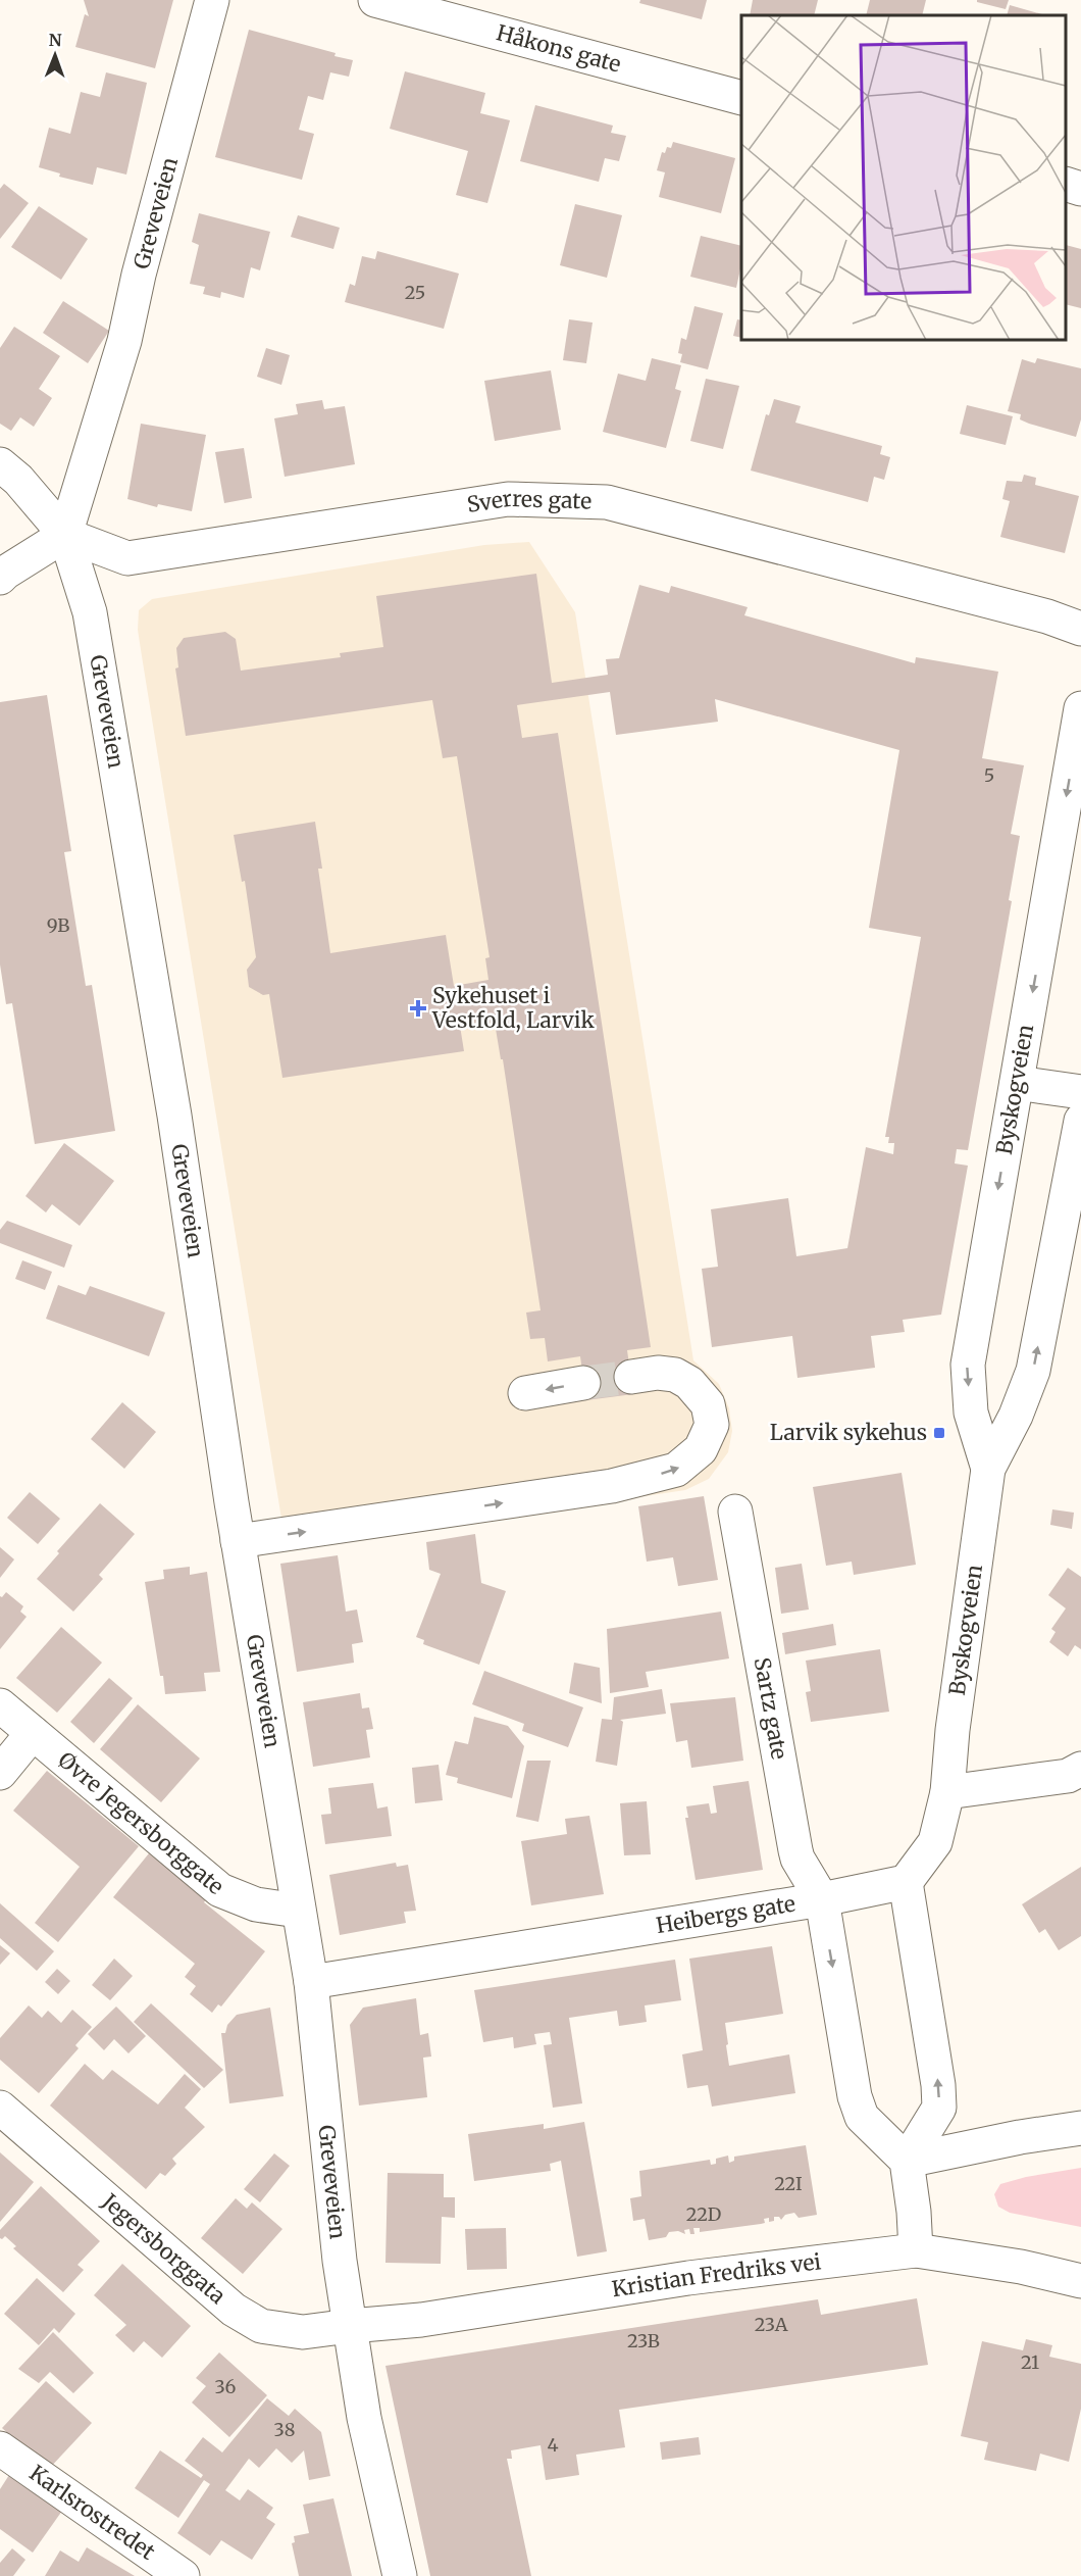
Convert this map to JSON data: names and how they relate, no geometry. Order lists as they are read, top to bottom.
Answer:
{
  "streets": {
    "street": [
      "Håkons gate",
      "Greveveien",
      "Sverres gate",
      "Byskogveien",
      "Sartz gate",
      "Øvre Jegersborggate",
      "Heibergs gate",
      "Jegersborggata",
      "Kristian Fredriks vei",
      "Karlsrostredet"
    ]
  },
  "crossings": [
    ["Greveveien", "Sverres gate"],
    ["Greveveien", "Øvre Jegersborggate"],
    ["Greveveien", "Heibergs gate"],
    ["Greveveien", "Jegersborggata"],
    ["Greveveien", "Kristian Fredriks vei"],
    ["Sartz gate", "Heibergs gate"],
    ["Jegersborggata", "Kristian Fredriks vei"]
  ],
  "places": {
    "health": ["Sykehuset i Vestfold, Larvik"],
    "transit": ["Larvik sykehus"]
  },
  "house_numbers": [
    "25",
    "5",
    "9B",
    "22I",
    "22D",
    "23A",
    "23B",
    "21",
    "36",
    "38",
    "4"
  ],
  "north": "top"
}
